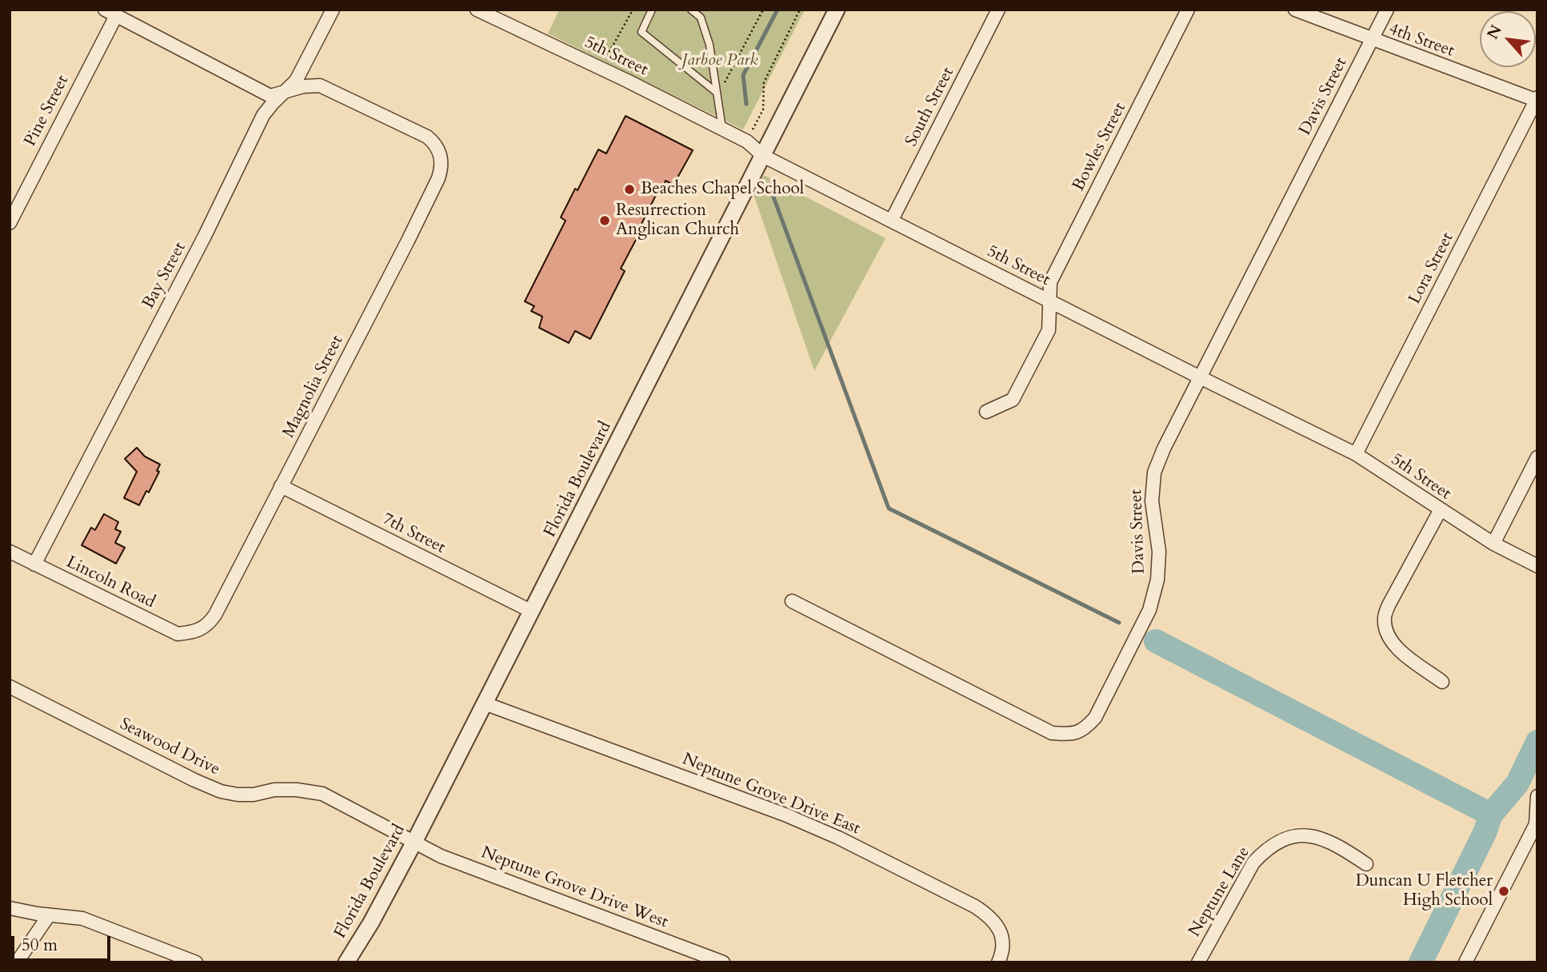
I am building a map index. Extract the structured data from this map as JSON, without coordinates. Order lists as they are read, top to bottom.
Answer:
{
  "streets": {
    "street": [
      "4th Street",
      "5th Street",
      "Davis Street",
      "South Street",
      "Pine Street",
      "Bowles Street",
      "Lora Street",
      "Bay Street",
      "Magnolia Street",
      "Florida Boulevard",
      "7th Street",
      "Lincoln Road",
      "Seawood Drive",
      "Neptune Grove Drive East",
      "Neptune Grove Drive West",
      "Neptune Lane"
    ]
  },
  "crossings": [
    ["4th Street", "Davis Street"],
    ["4th Street", "Lora Street"],
    ["5th Street", "Davis Street"],
    ["5th Street", "South Street"],
    ["5th Street", "Bowles Street"],
    ["5th Street", "Lora Street"],
    ["5th Street", "Florida Boulevard"],
    ["Bay Street", "Magnolia Street"],
    ["Bay Street", "Lincoln Road"],
    ["Magnolia Street", "7th Street"],
    ["Magnolia Street", "Lincoln Road"],
    ["Florida Boulevard", "7th Street"],
    ["Florida Boulevard", "Seawood Drive"],
    ["Florida Boulevard", "Neptune Grove Drive East"],
    ["Florida Boulevard", "Neptune Grove Drive West"],
    ["Seawood Drive", "Neptune Grove Drive West"]
  ],
  "parks": ["Jarboe Park"],
  "places": ["Beaches Chapel School", "Resurrection Anglican Church", "Duncan U Fletcher High School"],
  "scale_bar": "50 m",
  "north": "top left"
}
